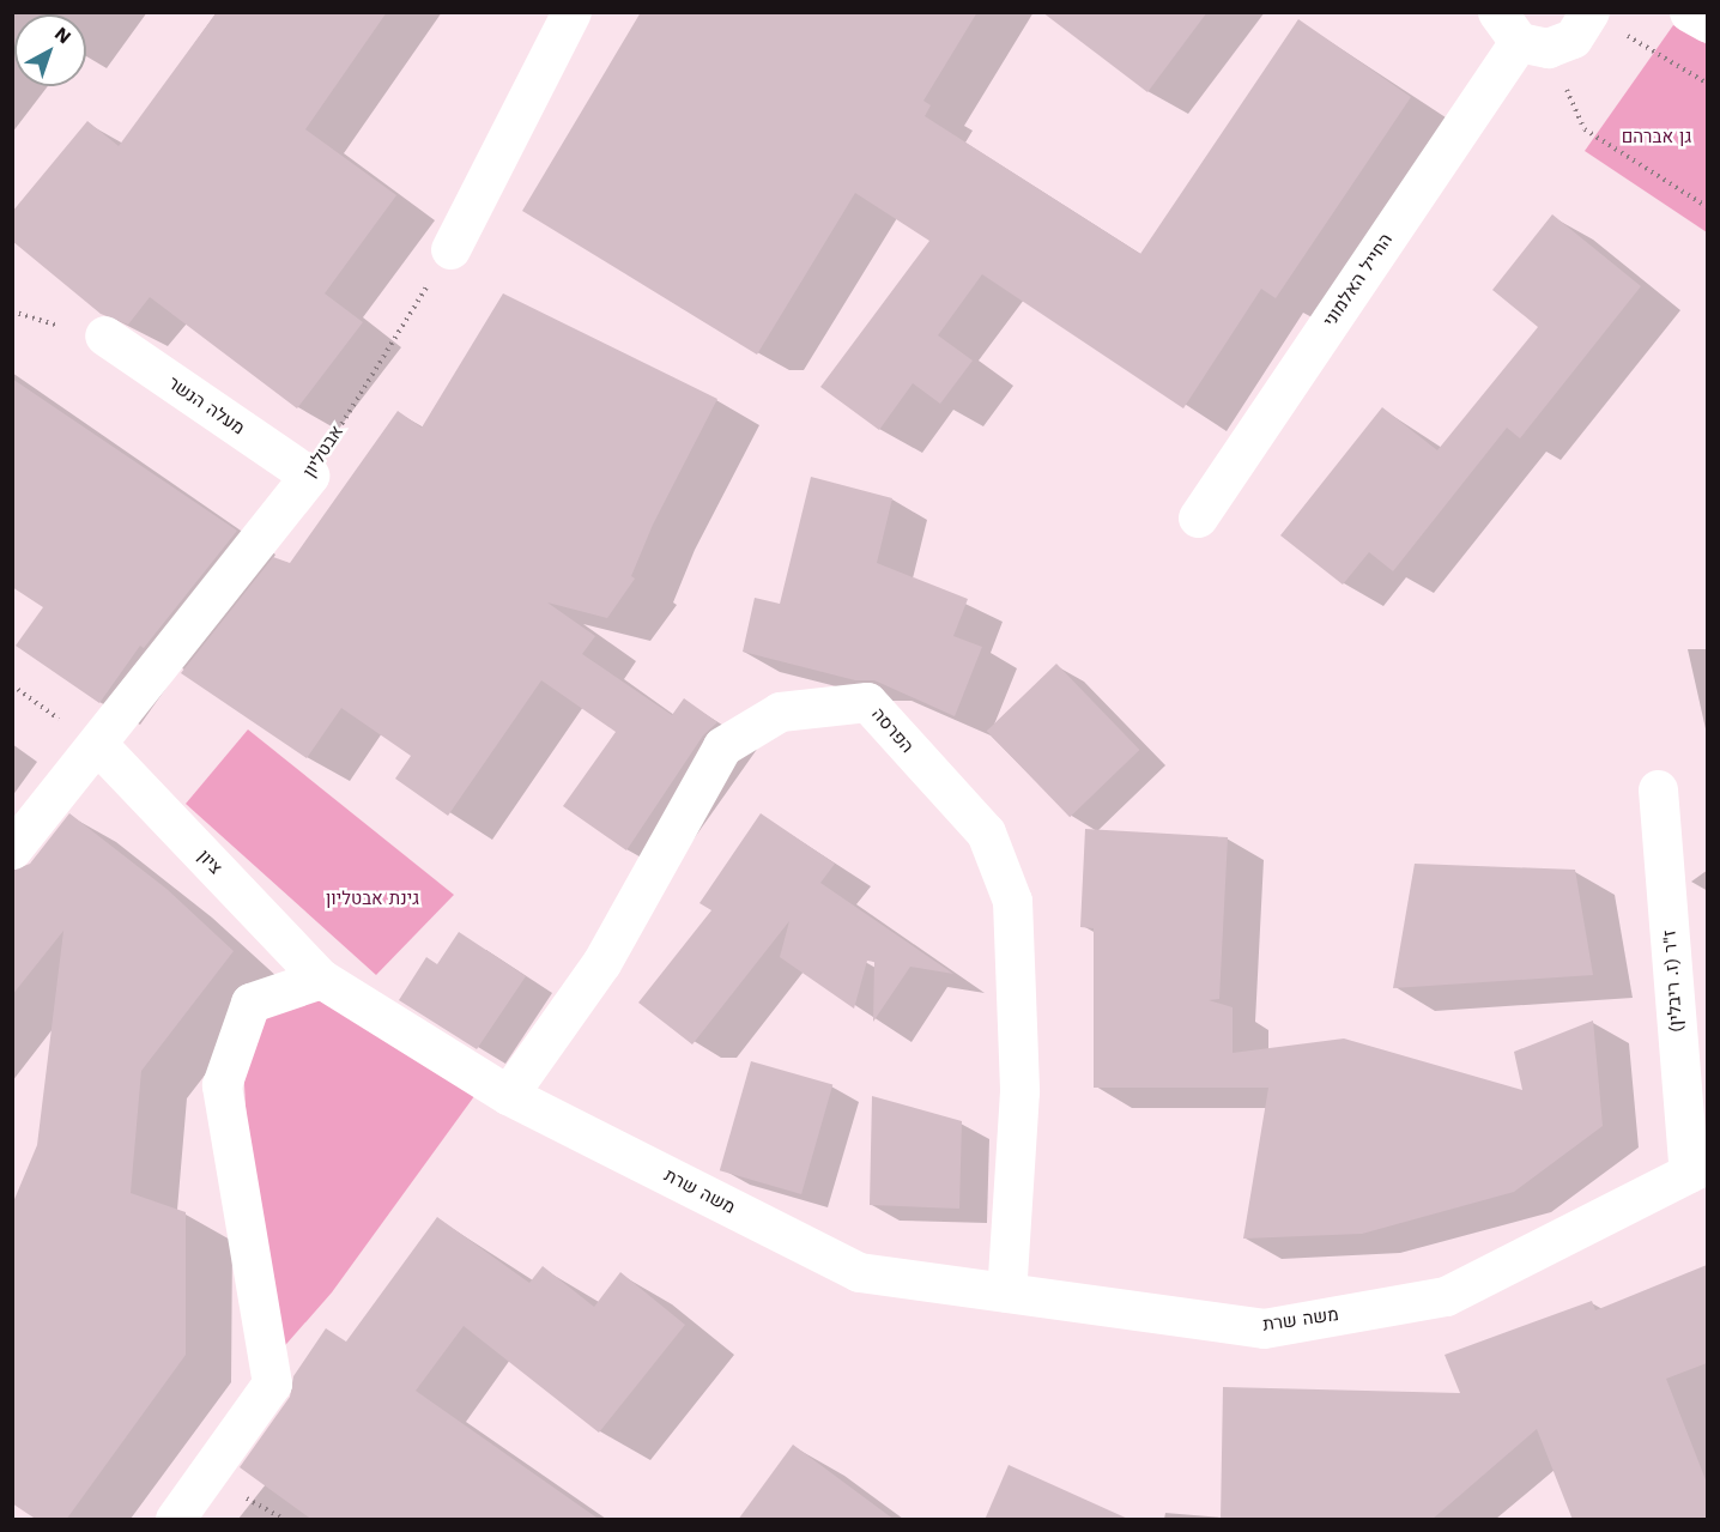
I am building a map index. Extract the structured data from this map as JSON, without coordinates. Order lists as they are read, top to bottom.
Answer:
{
  "streets": {
    "street": [
      "החייל האלמוני",
      "מעלה הנשר",
      "אבטליון",
      "הפרסה",
      "ציון",
      "ז\"ר (ז. ריבלין)",
      "משה שרת"
    ]
  },
  "crossings": [
    ["מעלה הנשר", "אבטליון"],
    ["אבטליון", "ציון"],
    ["הפרסה", "משה שרת"],
    ["ציון", "משה שרת"],
    ["ז\"ר (ז. ריבלין)", "משה שרת"]
  ],
  "parks": ["גן אברהם", "גינת אבטליון"],
  "north": "top right"
}
